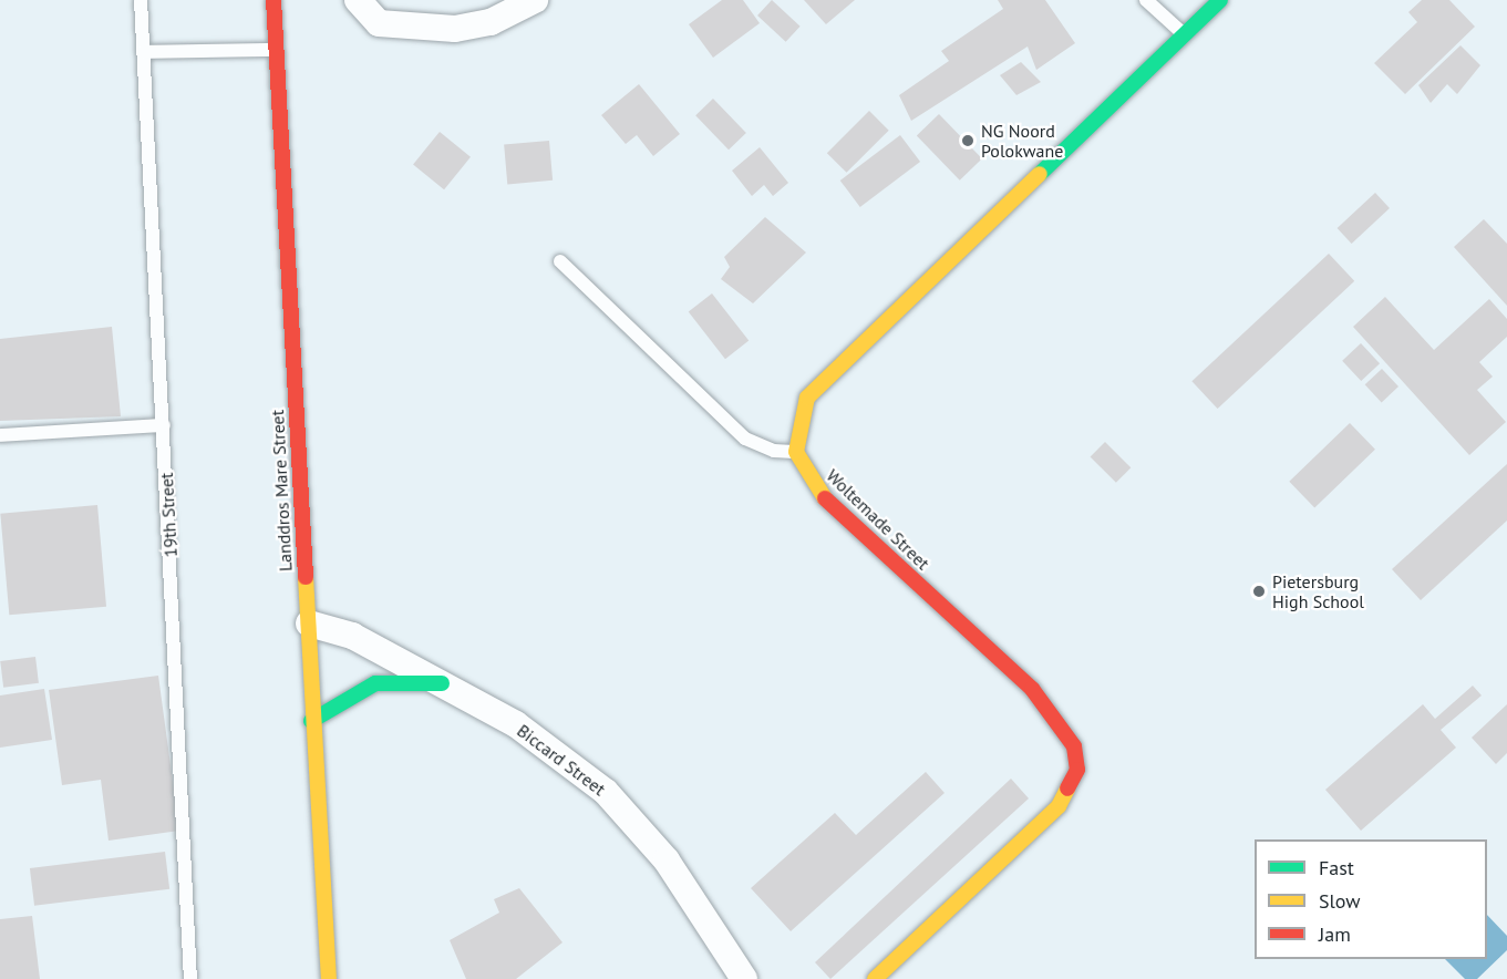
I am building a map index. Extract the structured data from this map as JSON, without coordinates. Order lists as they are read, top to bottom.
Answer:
{
  "streets": {
    "street": ["Landdros Mare Street", "Woltemade Street", "Biccard Street"],
    "lane": ["19th Street"]
  },
  "crossings": [
    ["Landdros Mare Street", "Biccard Street"]
  ],
  "places": ["NG Noord Polokwane", "Pietersburg High School"],
  "legend": ["Fast", "Slow", "Jam"]
}
